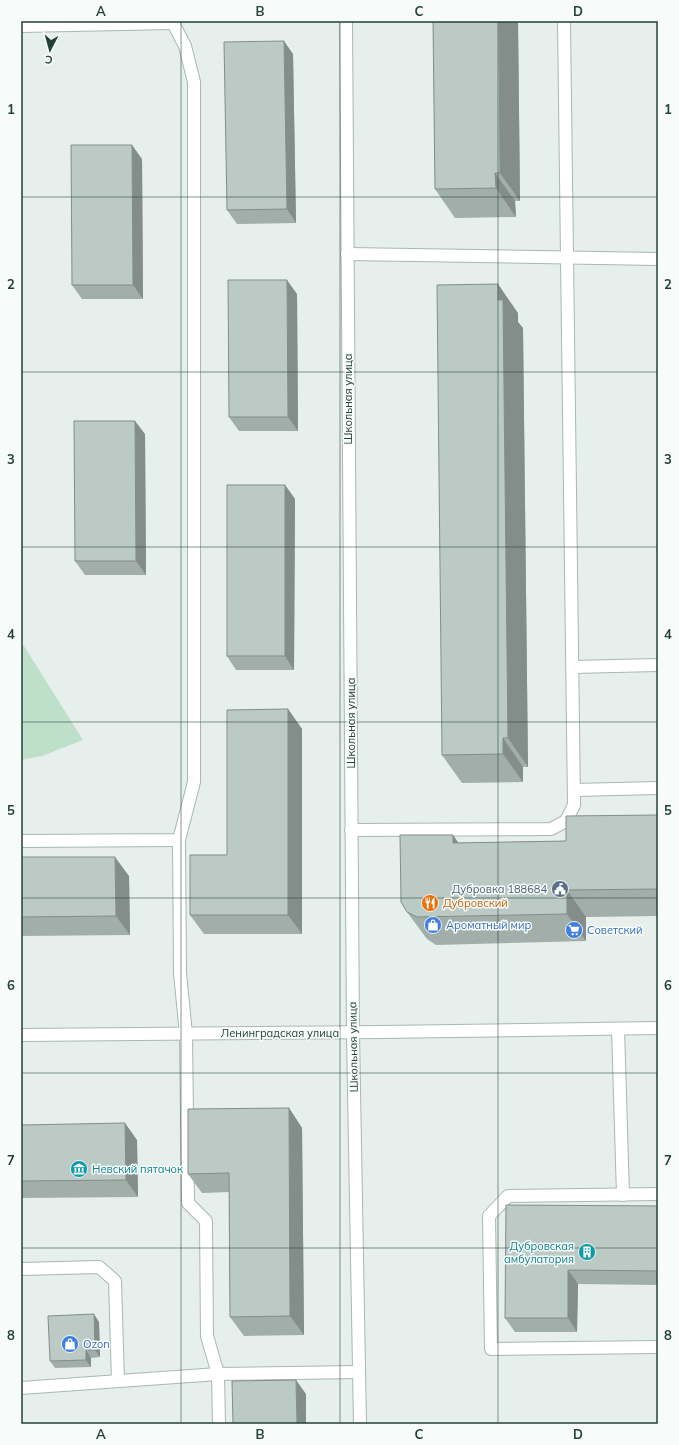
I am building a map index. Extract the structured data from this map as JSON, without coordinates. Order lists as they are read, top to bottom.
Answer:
{
  "streets": {
    "street": ["Школьная улица", "Ленинградская улица"]
  },
  "crossings": [
    ["Школьная улица", "Ленинградская улица"]
  ],
  "places": {
    "public building": ["Дубровка 188684"],
    "restaurant": ["Дубровский"],
    "shop": ["Ароматный мир", "Ozon"],
    "supermarket": ["Советский"],
    "museum": ["Невский пятачок"],
    "building": ["Дубровская амбулатория"]
  },
  "north": "bottom",
  "grid": {
    "columns": [
      "A",
      "B",
      "C",
      "D"
    ],
    "rows": [
      "1",
      "2",
      "3",
      "4",
      "5",
      "6",
      "7",
      "8"
    ]
  }
}
